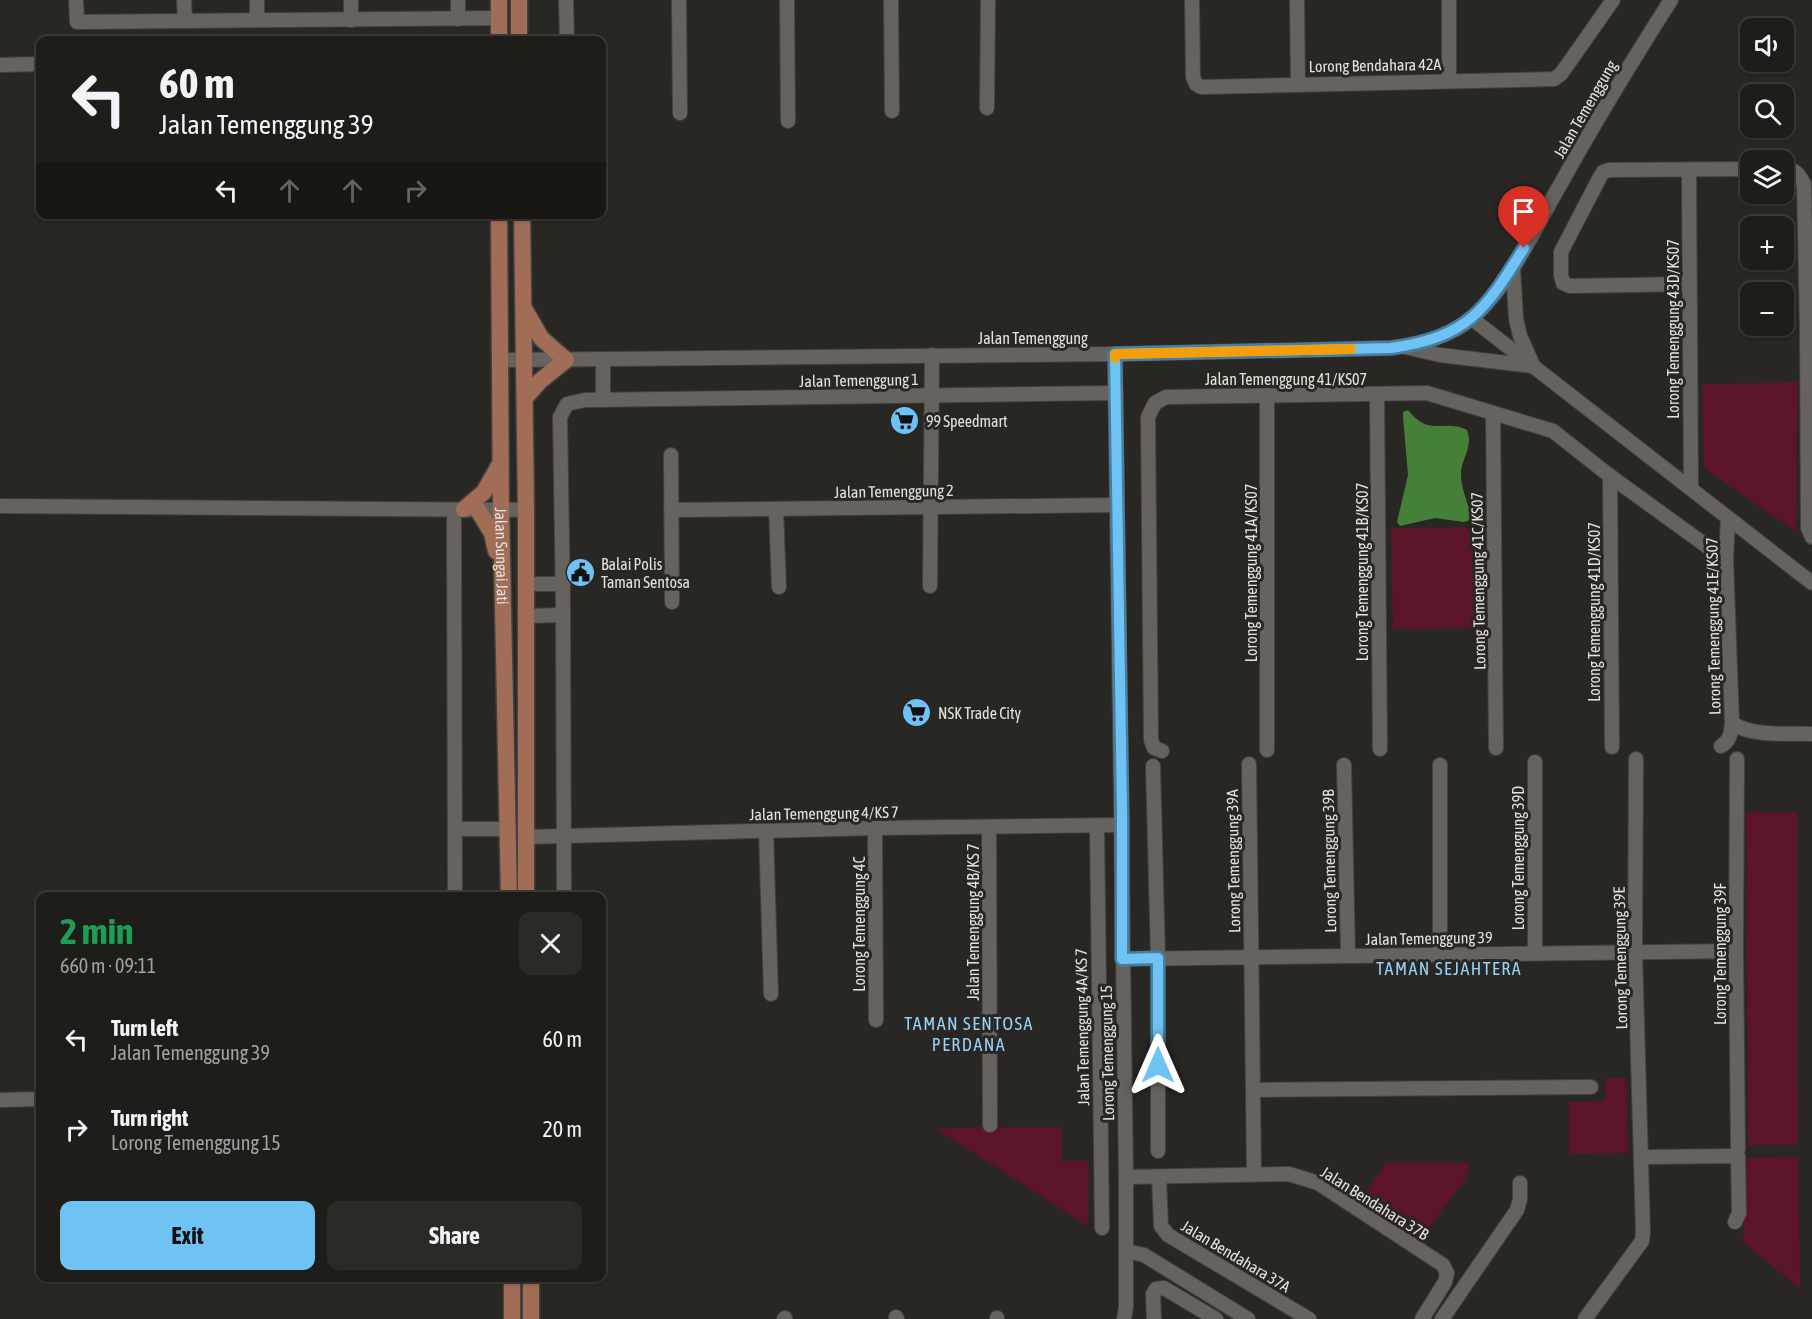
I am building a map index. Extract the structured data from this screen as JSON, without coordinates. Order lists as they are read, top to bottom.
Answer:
{
  "streets": {
    "main road": ["Jalan Sungai Jati"],
    "street": [
      "Lorong Bendahara 42A",
      "Jalan Temenggung",
      "Lorong Temenggung 43D/KS07",
      "Jalan Temenggung 41/KS07",
      "Jalan Temenggung 1",
      "Jalan Temenggung 2",
      "Lorong Temenggung 41B/KS07",
      "Lorong Temenggung 41A/KS07",
      "Lorong Temenggung 41C/KS07",
      "Lorong Temenggung 41D/KS07",
      "Lorong Temenggung 41E/KS07",
      "Jalan Temenggung 4/KS 7",
      "Lorong Temenggung 39D",
      "Lorong Temenggung 39A",
      "Lorong Temenggung 39B",
      "Jalan Temenggung 4B/KS 7",
      "Lorong Temenggung 4C",
      "Jalan Temenggung 39",
      "Lorong Temenggung 39F",
      "Lorong Temenggung 39E",
      "Jalan Temenggung 4A/KS 7",
      "Lorong Temenggung 15",
      "Jalan Bendahara 37B",
      "Jalan Bendahara 37A"
    ]
  },
  "crossings": [
    ["Jalan Temenggung", "Jalan Sungai Jati"],
    ["Jalan Temenggung", "Lorong Temenggung 15"],
    ["Jalan Temenggung 41/KS07", "Lorong Temenggung 41B/KS07"],
    ["Jalan Temenggung 41/KS07", "Lorong Temenggung 41A/KS07"],
    ["Jalan Temenggung 41/KS07", "Lorong Temenggung 41C/KS07"],
    ["Jalan Temenggung 41/KS07", "Lorong Temenggung 41D/KS07"],
    ["Jalan Temenggung 41/KS07", "Lorong Temenggung 41E/KS07"],
    ["Jalan Temenggung 1", "Jalan Temenggung 4/KS 7"],
    ["Jalan Temenggung 1", "Lorong Temenggung 15"],
    ["Jalan Temenggung 2", "Lorong Temenggung 15"],
    ["Jalan Sungai Jati", "Jalan Temenggung 4/KS 7"],
    ["Jalan Temenggung 4/KS 7", "Jalan Temenggung 4B/KS 7"],
    ["Jalan Temenggung 4/KS 7", "Lorong Temenggung 4C"],
    ["Jalan Temenggung 4/KS 7", "Jalan Temenggung 4A/KS 7"],
    ["Jalan Temenggung 4/KS 7", "Lorong Temenggung 15"],
    ["Lorong Temenggung 39D", "Jalan Temenggung 39"],
    ["Lorong Temenggung 39A", "Jalan Temenggung 39"],
    ["Lorong Temenggung 39A", "Jalan Bendahara 37B"],
    ["Lorong Temenggung 39B", "Jalan Temenggung 39"],
    ["Jalan Temenggung 39", "Lorong Temenggung 39F"],
    ["Jalan Temenggung 39", "Lorong Temenggung 39E"],
    ["Jalan Temenggung 39", "Lorong Temenggung 15"],
    ["Lorong Temenggung 15", "Jalan Bendahara 37B"],
    ["Jalan Bendahara 37B", "Jalan Bendahara 37A"]
  ],
  "districts": ["TAMAN SEJAHTERA", "TAMAN SENTOSA PERDANA"],
  "places": {
    "supermarket": ["99 Speedmart", "NSK Trade City"],
    "public building": ["Balai Polis Taman Sentosa"]
  },
  "page": {
    "map_buttons": ["+", "−"],
    "turn": ["60 m", "Jalan Temenggung 39"],
    "heading": ["2 min", "660 m · 09:11"],
    "list": [
      {
        "name": "Turn left",
        "note": "Jalan Temenggung 39",
        "value": "60 m"
      },
      {
        "name": "Turn right",
        "note": "Lorong Temenggung 15",
        "value": "20 m"
      }
    ],
    "buttons": ["Exit", "Share"]
  }
}
